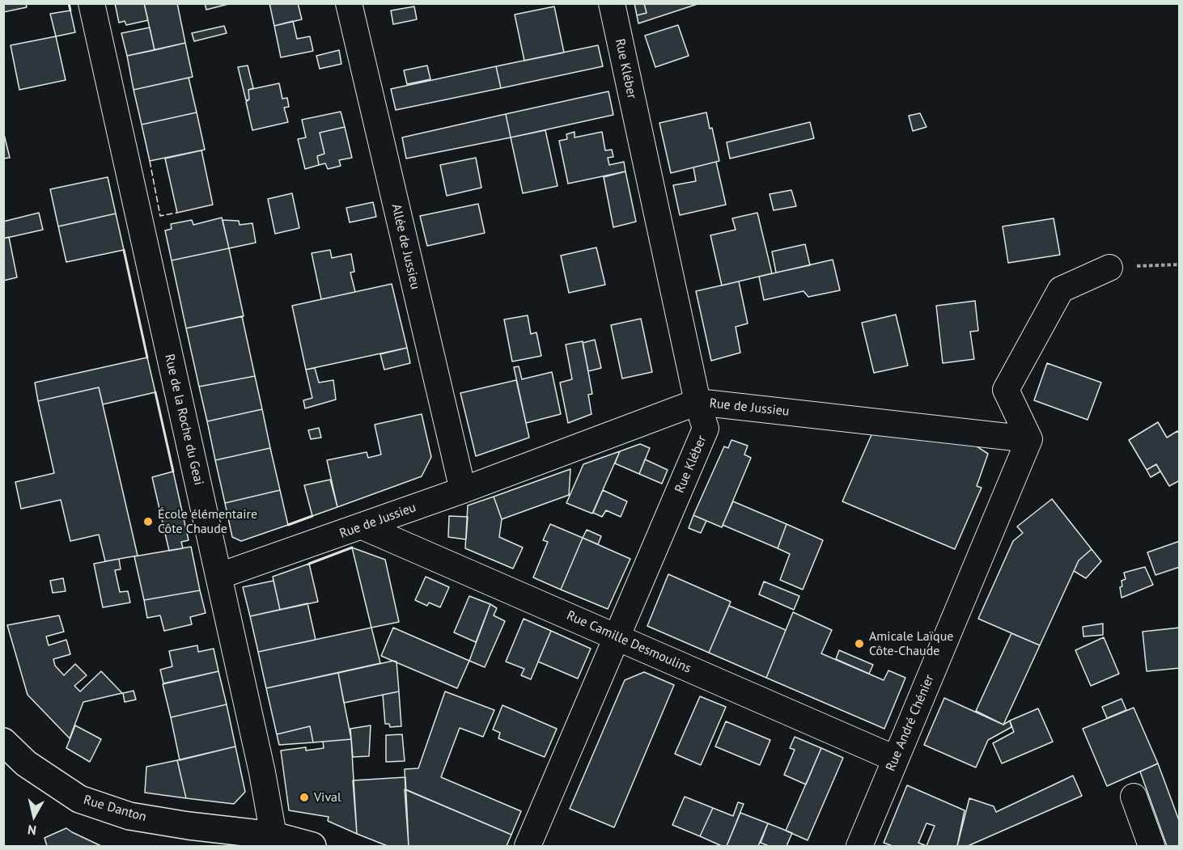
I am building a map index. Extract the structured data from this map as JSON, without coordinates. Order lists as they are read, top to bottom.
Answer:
{
  "streets": {
    "street": [
      "Rue Kléber",
      "Allée de Jussieu",
      "Rue de Jussieu",
      "Rue de la Roche du Geai",
      "Rue Camille Desmoulins",
      "Rue André Chénier",
      "Rue Danton"
    ]
  },
  "crossings": [
    ["Rue Kléber", "Rue de Jussieu"],
    ["Rue Kléber", "Rue Camille Desmoulins"],
    ["Allée de Jussieu", "Rue de Jussieu"],
    ["Rue de Jussieu", "Rue de la Roche du Geai"],
    ["Rue de Jussieu", "Rue Camille Desmoulins"],
    ["Rue de Jussieu", "Rue André Chénier"],
    ["Rue de la Roche du Geai", "Rue Danton"],
    ["Rue Camille Desmoulins", "Rue André Chénier"]
  ],
  "places": ["École élémentaire Côte Chaude", "Amicale Laïque Côte-Chaude", "Vival"],
  "north": "bottom"
}
